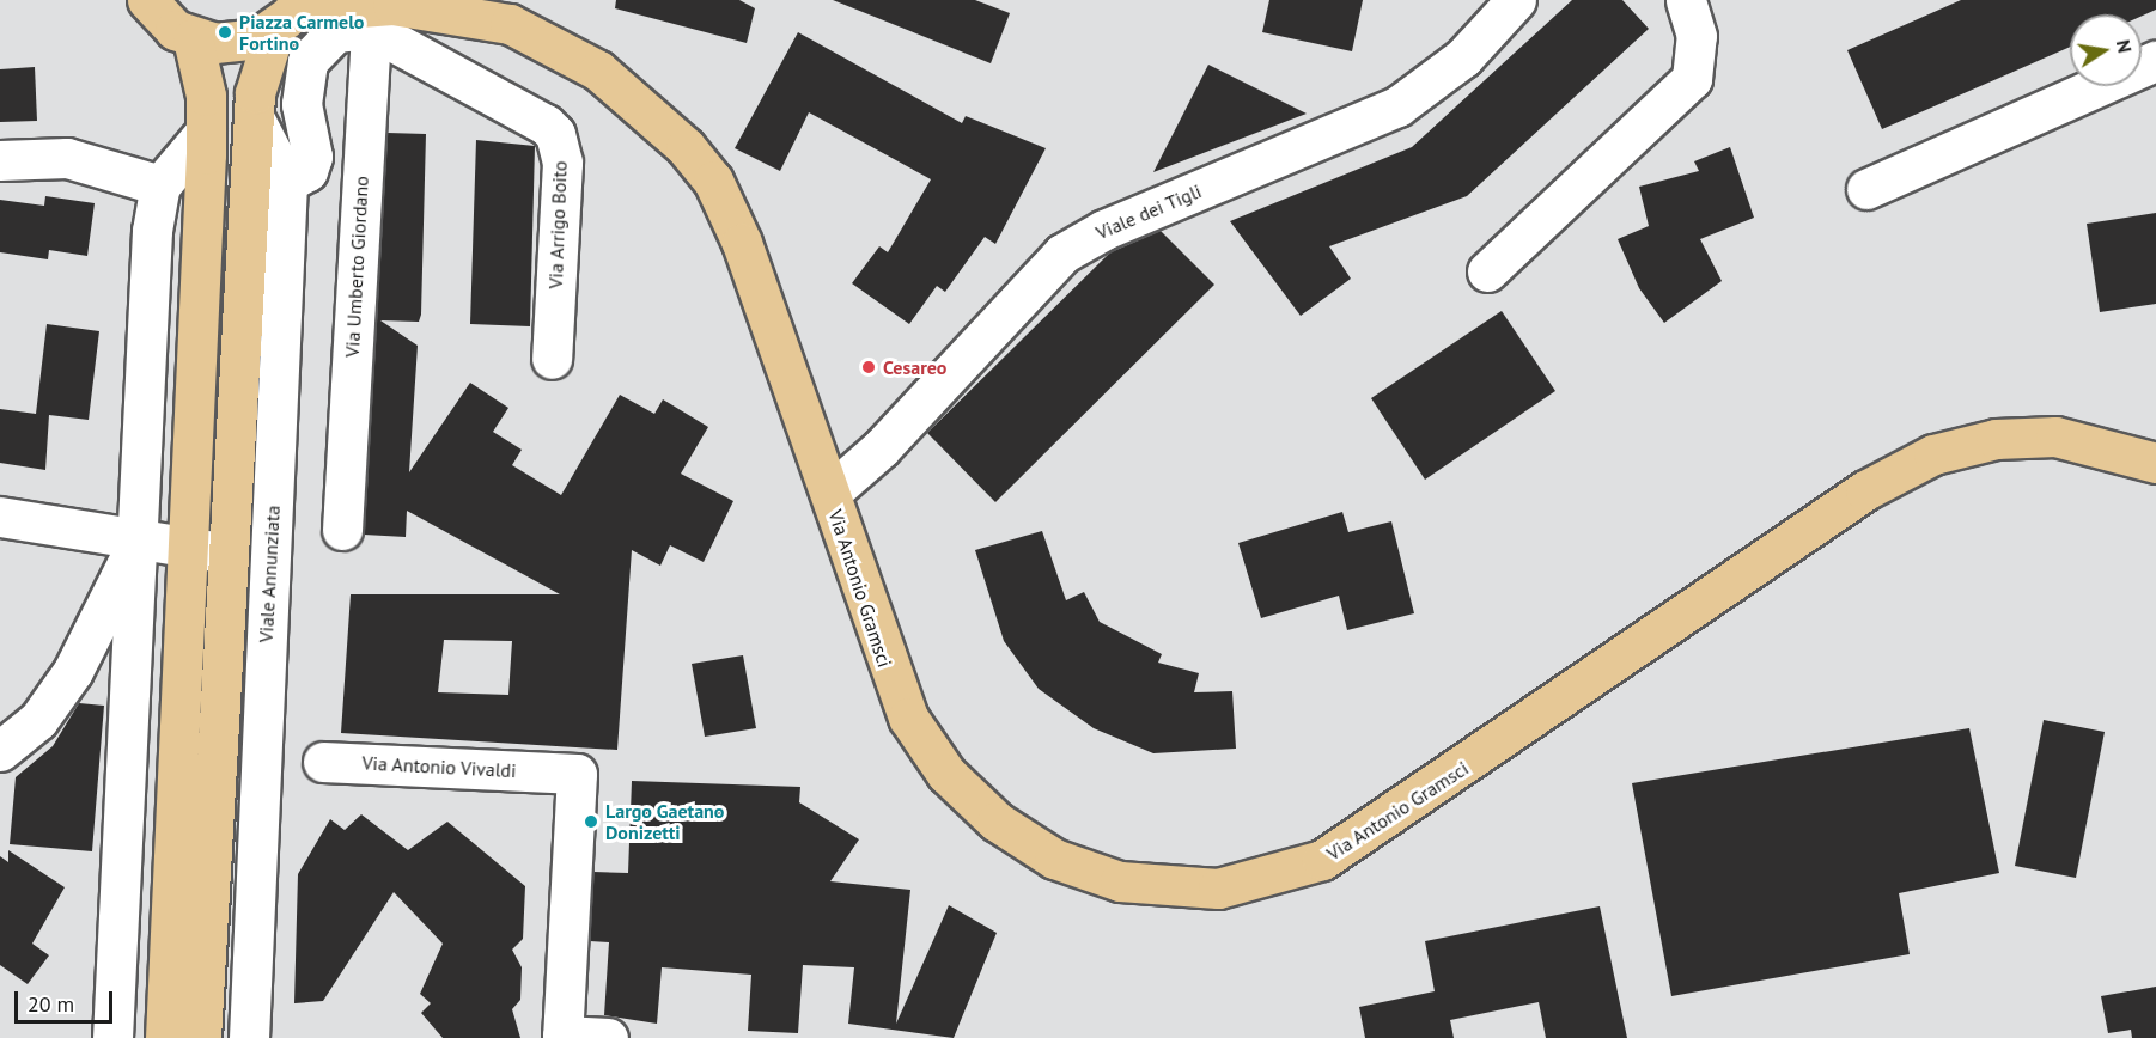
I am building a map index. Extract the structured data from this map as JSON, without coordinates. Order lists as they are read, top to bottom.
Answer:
{
  "streets": {
    "main road": ["Via Antonio Gramsci"],
    "street": [
      "Viale dei Tigli",
      "Via Arrigo Boito",
      "Via Umberto Giordano",
      "Viale Annunziata",
      "Via Antonio Vivaldi"
    ]
  },
  "crossings": [
    ["Viale dei Tigli", "Via Antonio Gramsci"],
    ["Via Arrigo Boito", "Via Umberto Giordano"],
    ["Via Arrigo Boito", "Via Antonio Gramsci"],
    ["Via Umberto Giordano", "Via Antonio Gramsci"]
  ],
  "places": ["Piazza Carmelo Fortino", "Cesareo", "Largo Gaetano Donizetti"],
  "scale_bar": "20 m",
  "north": "right"
}
